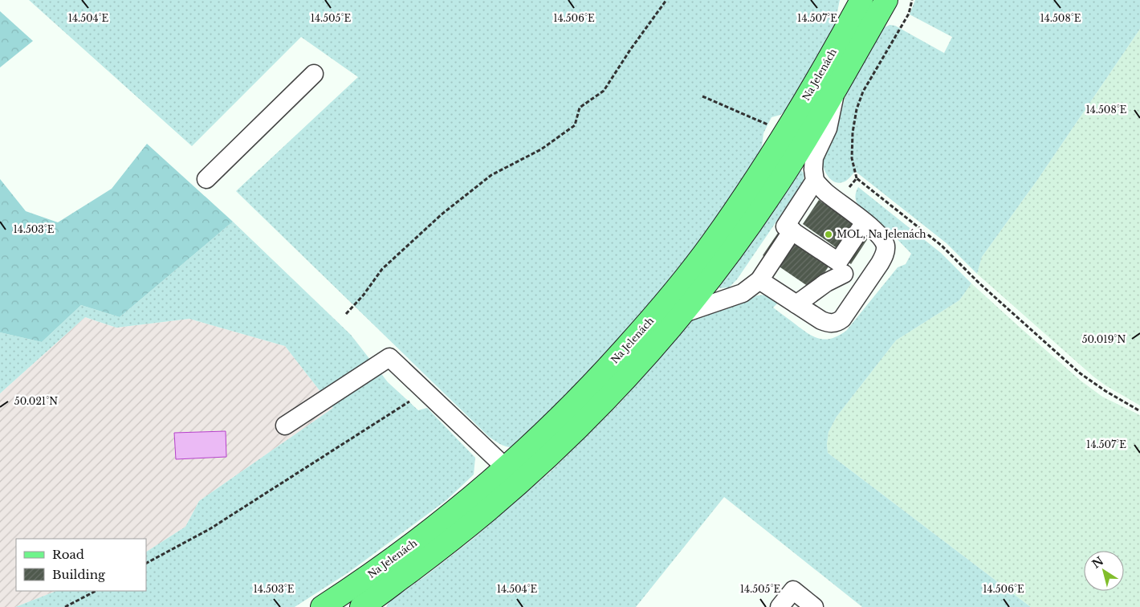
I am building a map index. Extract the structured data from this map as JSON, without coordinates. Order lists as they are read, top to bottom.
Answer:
{
  "streets": {
    "main road": ["Na Jelenách"]
  },
  "places": ["MOL, Na Jelenách"],
  "legend": ["Road", "Building"],
  "north": "top left",
  "coordinates": [
    "14.504°E",
    "14.505°E",
    "14.506°E",
    "14.507°E",
    "14.508°E",
    "14.503°E",
    "50.019°N",
    "50.021°N"
  ]
}
